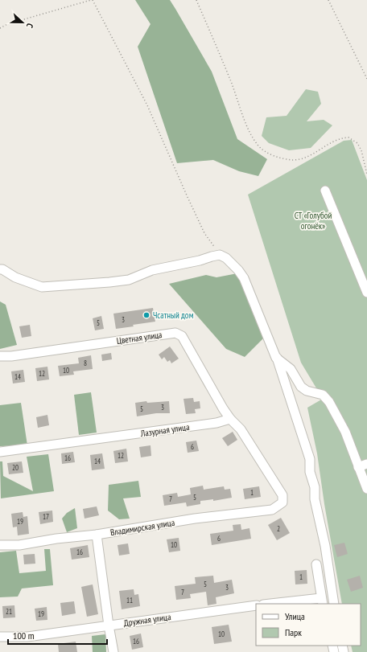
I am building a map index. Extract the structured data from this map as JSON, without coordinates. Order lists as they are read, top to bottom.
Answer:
{
  "streets": {
    "street": [
      "Цветная улица",
      "Лазурная улица",
      "Владимирская улица",
      "Дружная улица"
    ]
  },
  "crossings": [
    ["Цветная улица", "Лазурная улица"],
    ["Цветная улица", "Владимирская улица"],
    ["Лазурная улица", "Владимирская улица"]
  ],
  "parks": ["СТ «Голубой огонёк»"],
  "places": ["Чсатный дом"],
  "house_numbers": [
    "3",
    "5",
    "8",
    "10",
    "12",
    "14",
    "3",
    "5",
    "6",
    "12",
    "16",
    "14",
    "20",
    "1",
    "5",
    "7",
    "17",
    "19",
    "2",
    "6",
    "10",
    "16",
    "1",
    "5",
    "3",
    "7",
    "11",
    "21",
    "19",
    "10",
    "16"
  ],
  "legend": ["Улица", "Парк"],
  "scale_bar": "100 m",
  "north": "right"
}
